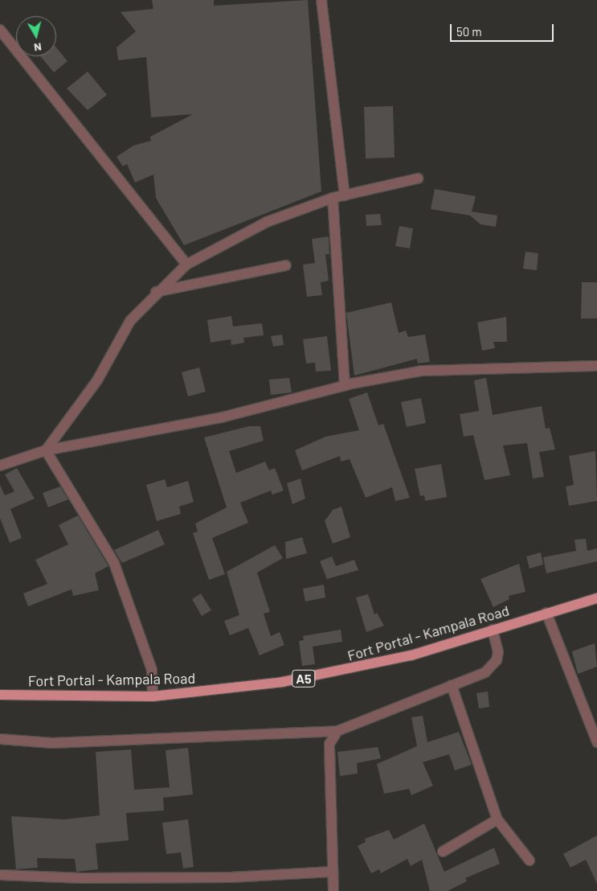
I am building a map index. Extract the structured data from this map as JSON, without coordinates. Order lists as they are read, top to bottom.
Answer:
{
  "streets": {
    "main road": ["Fort Portal - Kampala Road", "A5"]
  },
  "scale_bar": "50 m",
  "north": "bottom"
}
